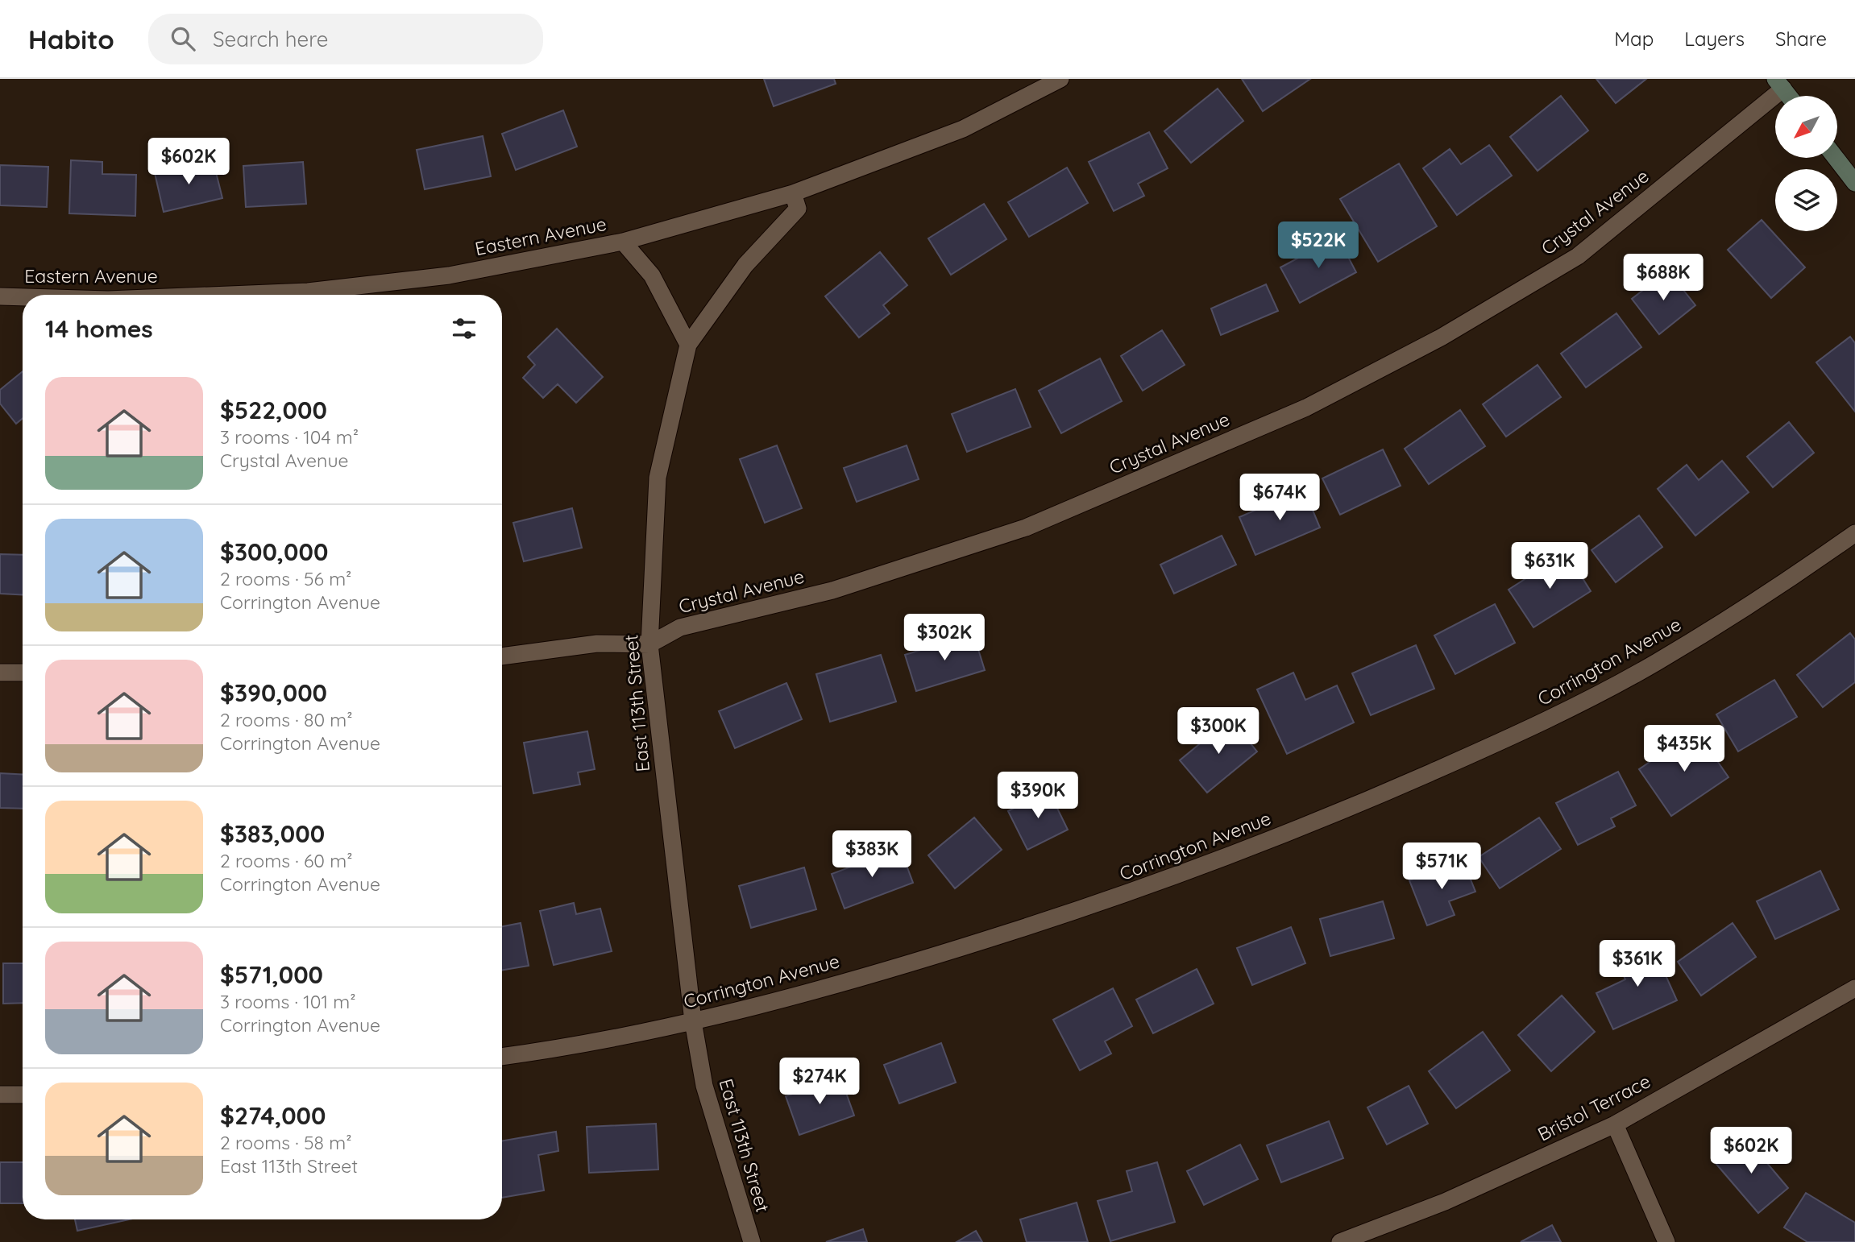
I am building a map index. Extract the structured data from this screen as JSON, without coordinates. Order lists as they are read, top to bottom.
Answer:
{
  "streets": {
    "street": [
      "Crystal Avenue",
      "Eastern Avenue",
      "Corrington Avenue",
      "East 113th Street",
      "Bristol Terrace"
    ]
  },
  "crossings": [
    ["Crystal Avenue", "East 113th Street"],
    ["Eastern Avenue", "East 113th Street"],
    ["Corrington Avenue", "East 113th Street"]
  ],
  "north": "bottom left",
  "page": {
    "header": "Habito",
    "search": "Search here",
    "nav": ["Map", "Layers", "Share"],
    "price": [
      "$602K",
      "$522K",
      "$688K",
      "$674K",
      "$631K",
      "$302K",
      "$300K",
      "$435K",
      "$390K",
      "$383K",
      "$571K",
      "$361K",
      "$274K",
      "$602K"
    ],
    "heading": "14 homes",
    "list": [
      {
        "name": "$522,000",
        "note": "3 rooms · 104 m² · Crystal Avenue"
      },
      {
        "name": "$300,000",
        "note": "2 rooms · 56 m² · Corrington Avenue"
      },
      {
        "name": "$390,000",
        "note": "2 rooms · 80 m² · Corrington Avenue"
      },
      {
        "name": "$383,000",
        "note": "2 rooms · 60 m² · Corrington Avenue"
      },
      {
        "name": "$571,000",
        "note": "3 rooms · 101 m² · Corrington Avenue"
      },
      {
        "name": "$274,000",
        "note": "2 rooms · 58 m² · East 113th Street"
      }
    ]
  }
}
